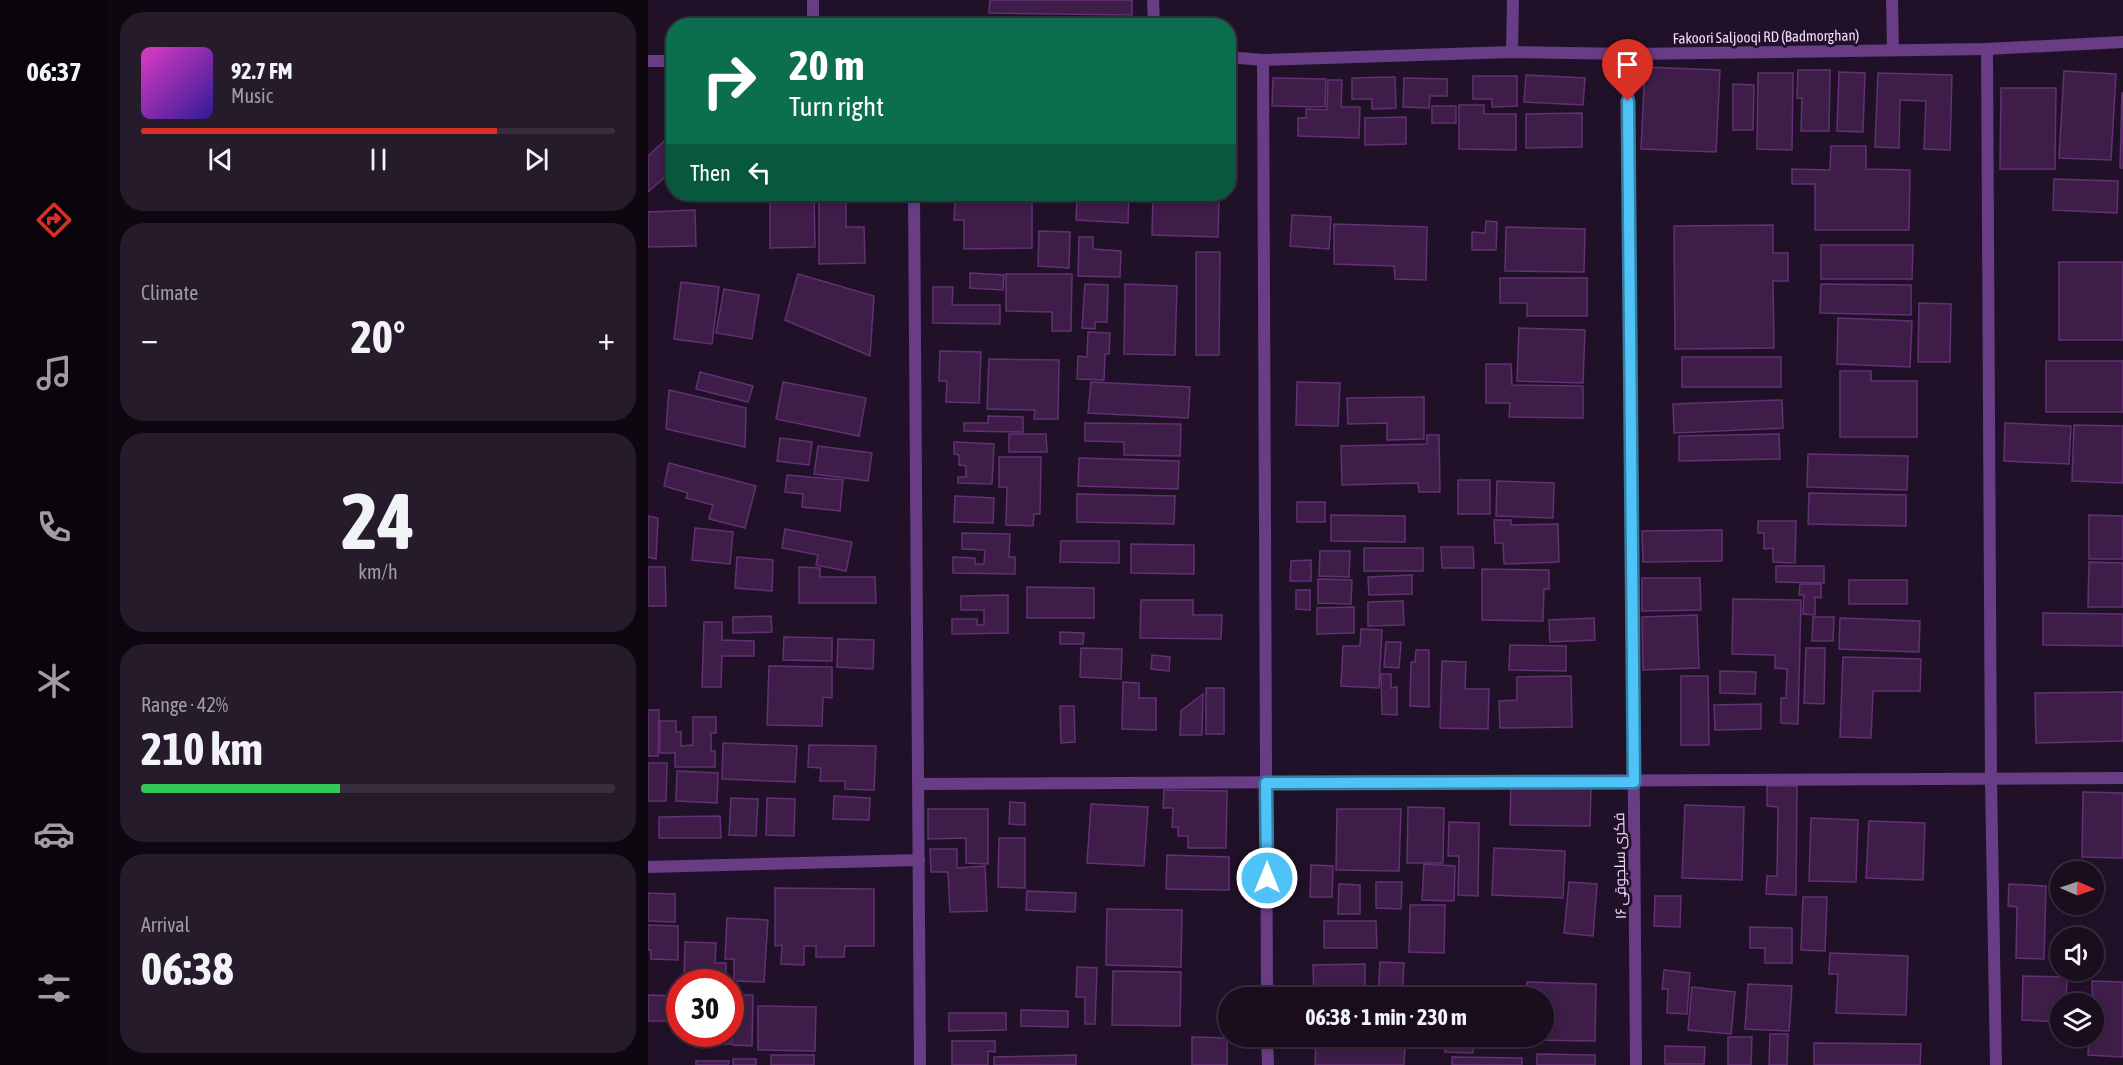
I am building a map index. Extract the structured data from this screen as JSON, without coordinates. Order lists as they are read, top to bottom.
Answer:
{
  "streets": {
    "street": ["Fakoori Saljooqi RD (Badmorghan)", "فکری سلجوقی ۱۶"]
  },
  "crossings": [
    ["Fakoori Saljooqi RD (Badmorghan)", "فکری سلجوقی ۱۶"]
  ],
  "north": "right",
  "page": {
    "tabs": "06:37",
    "turn": ["20 m", "Turn right"],
    "song": ["92.7 FM", "Music"],
    "then": "Then",
    "tile": [
      "Climate",
      ["24", "km/h"],
      ["Range · 42%", "210 km"],
      ["Arrival", "06:38"]
    ],
    "heat": ["−", "20°", "+"],
    "limit": "30",
    "trip": "06:38 · 1 min · 230 m"
  }
}
